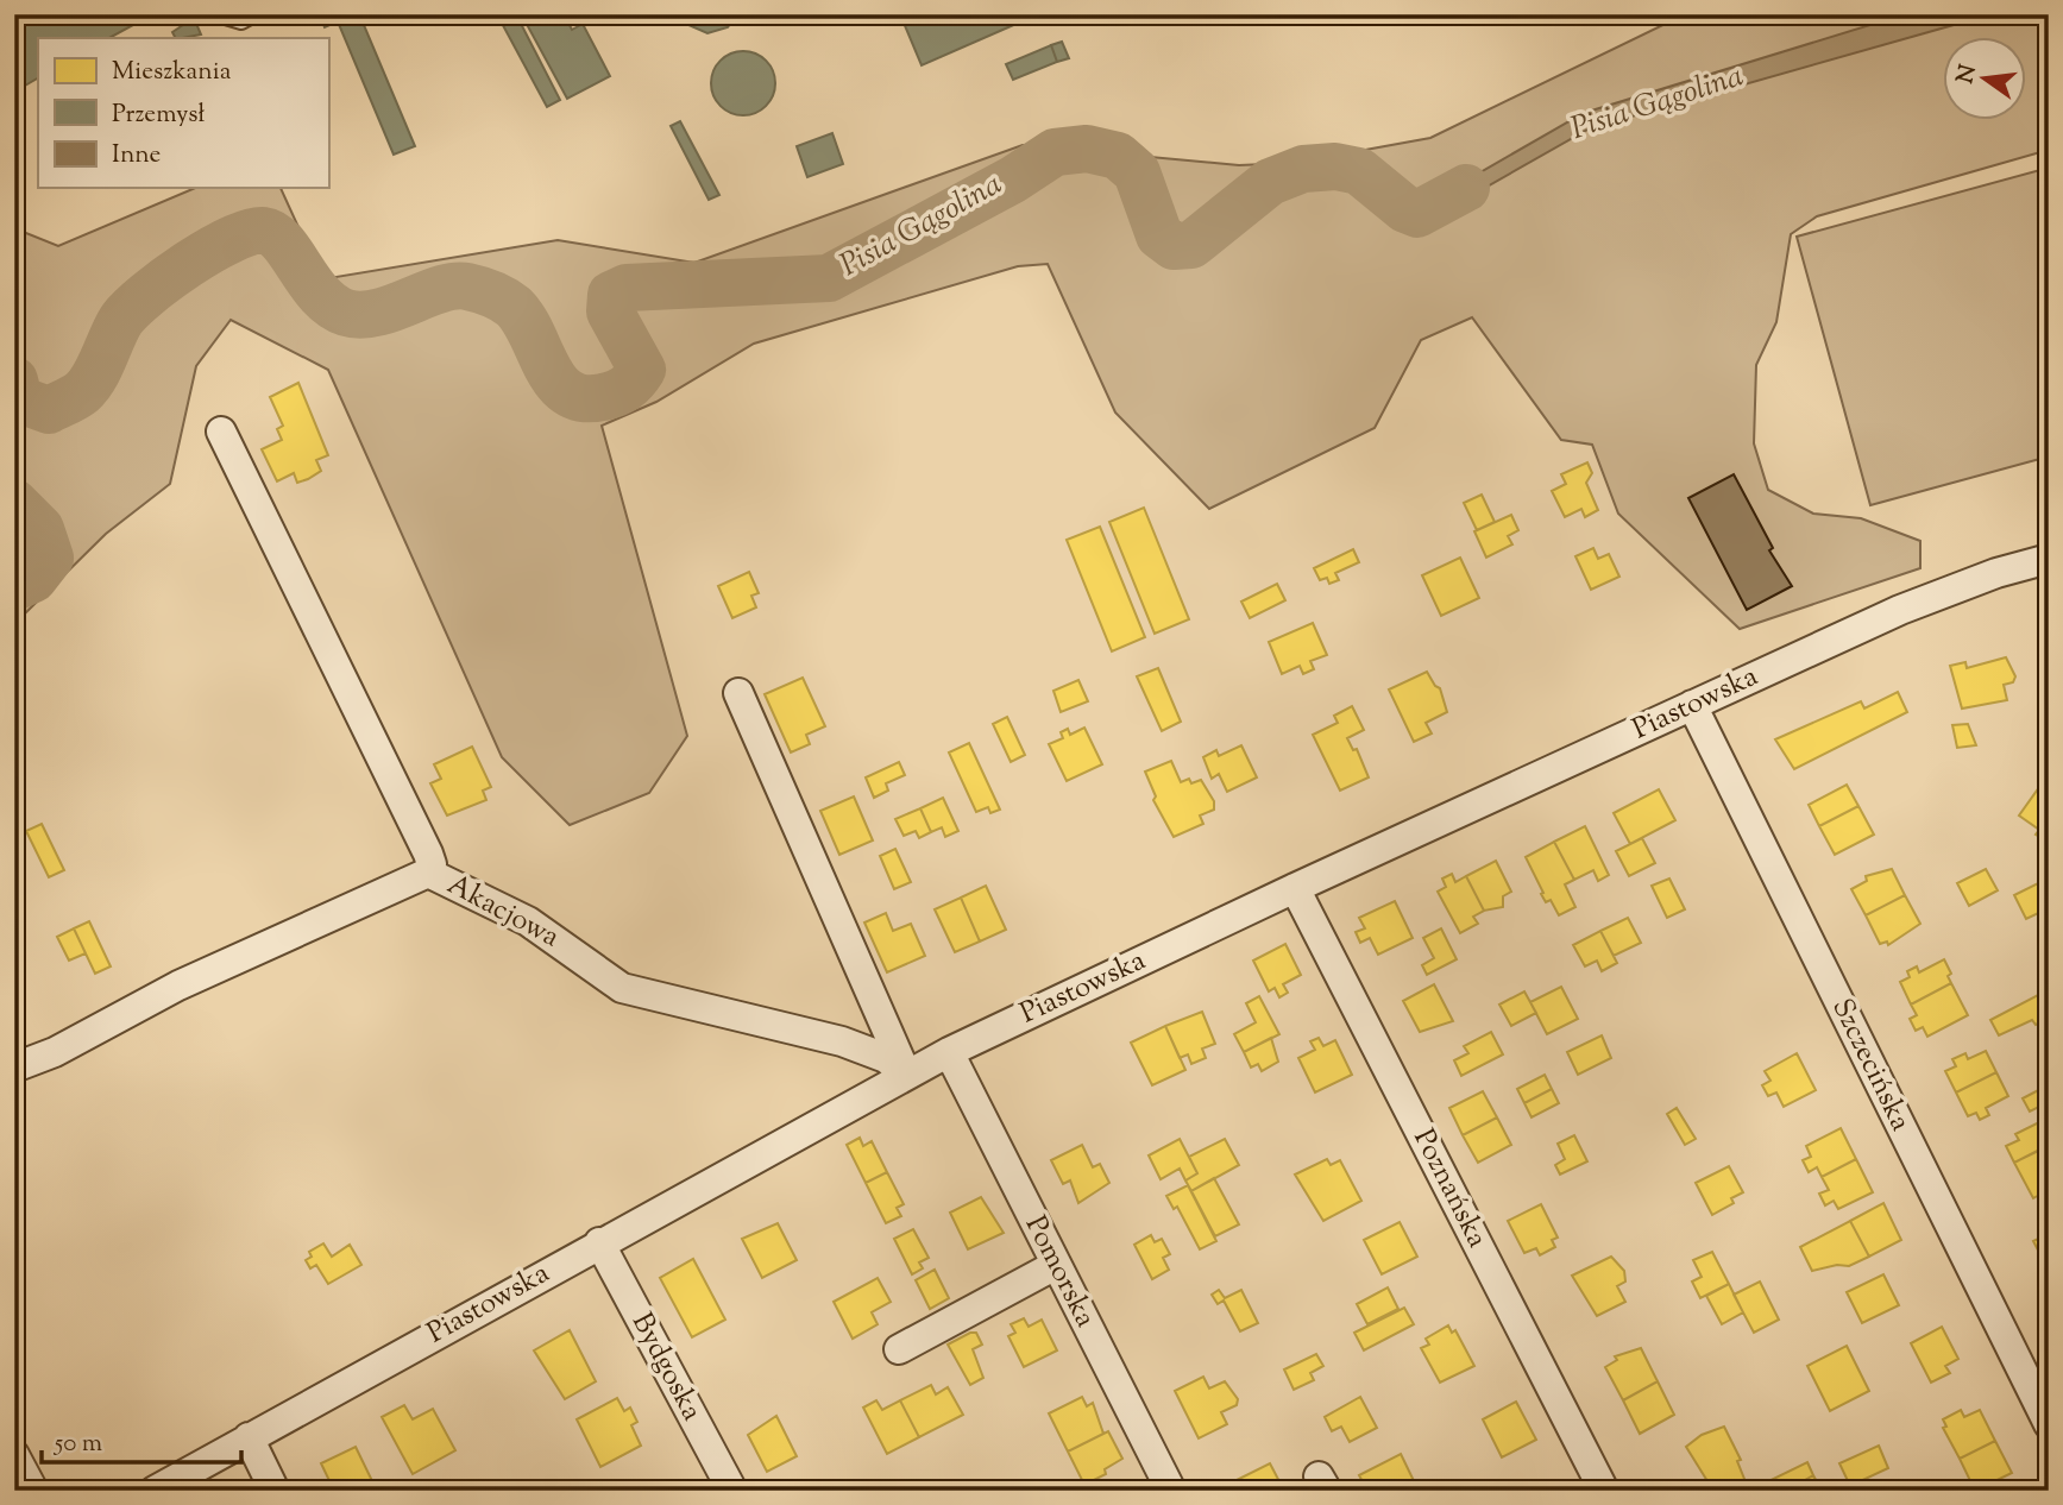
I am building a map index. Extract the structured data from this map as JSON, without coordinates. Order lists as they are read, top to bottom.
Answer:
{
  "streets": {
    "street": [
      "Piastowska",
      "Akacjowa",
      "Szczecińska",
      "Poznańska",
      "Pomorska",
      "Bydgoska"
    ]
  },
  "crossings": [
    ["Piastowska", "Akacjowa"],
    ["Piastowska", "Szczecińska"],
    ["Piastowska", "Poznańska"],
    ["Piastowska", "Pomorska"],
    ["Piastowska", "Bydgoska"]
  ],
  "water": ["Pisia Gągolina"],
  "legend": ["Mieszkania", "Przemysł", "Inne"],
  "scale_bar": "50 m",
  "north": "left"
}
